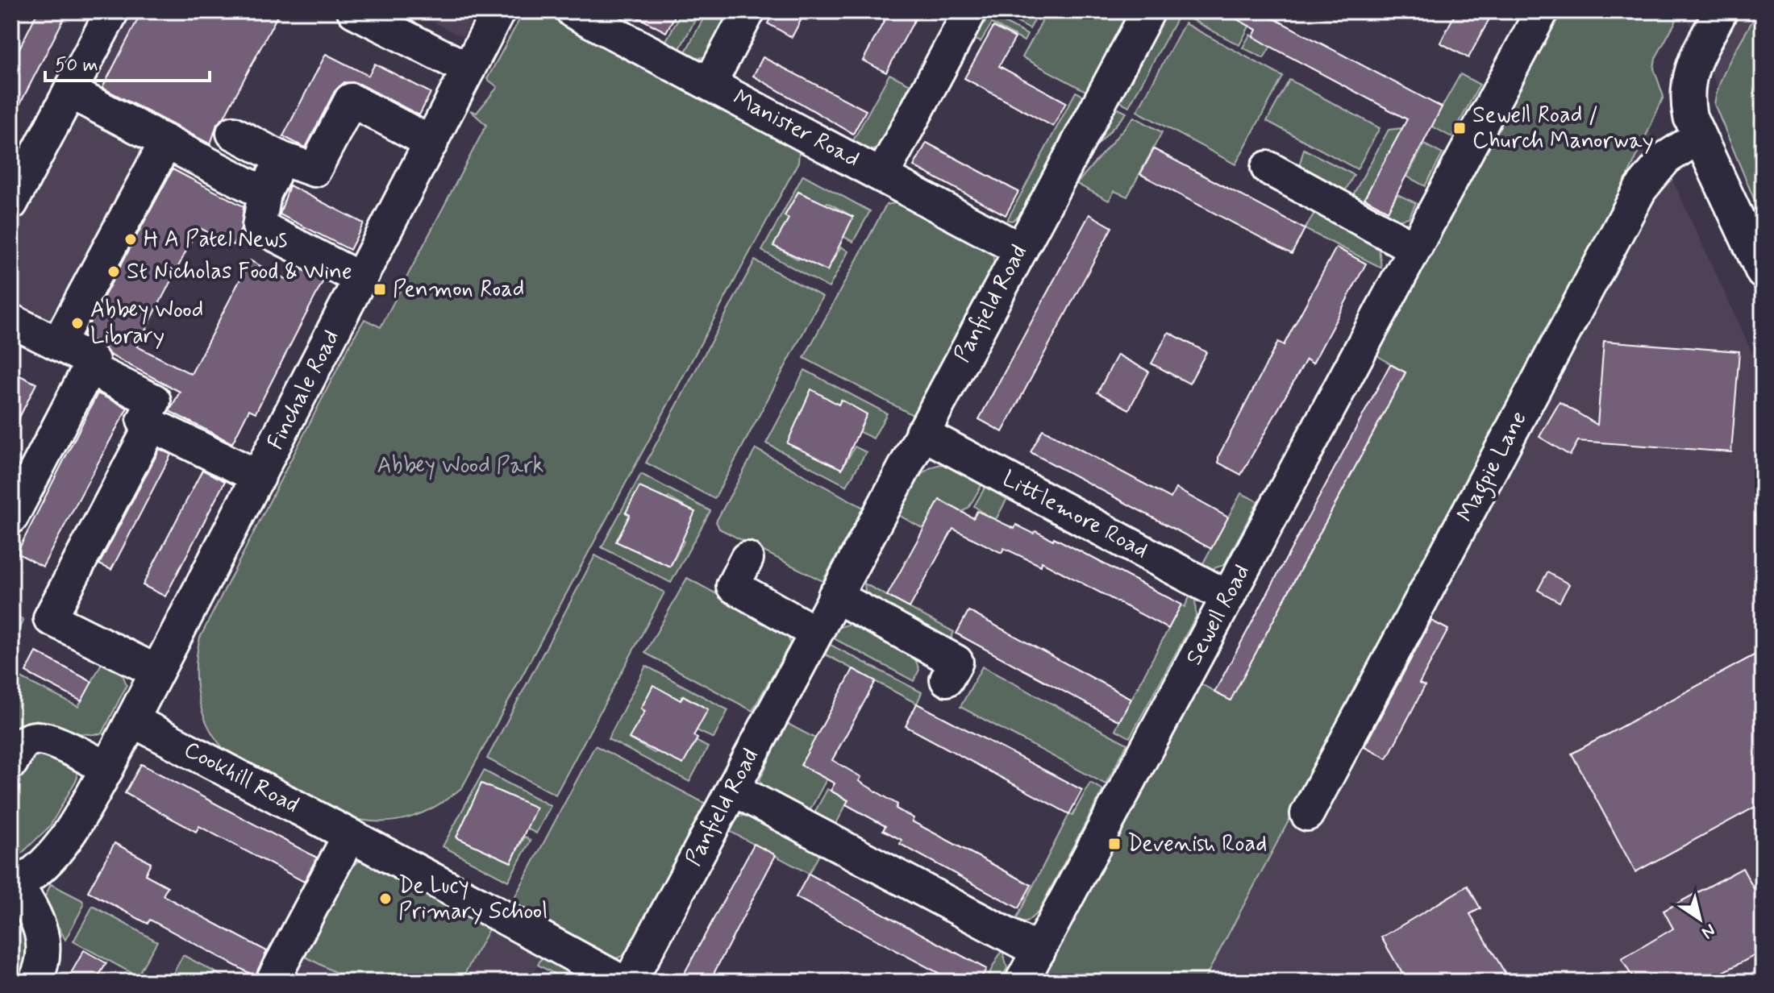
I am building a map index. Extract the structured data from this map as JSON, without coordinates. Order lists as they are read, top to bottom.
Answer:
{
  "streets": {
    "street": [
      "Manister Road",
      "Panfield Road",
      "Finchale Road",
      "Magpie Lane",
      "Littlemore Road",
      "Sewell Road",
      "Cookhill Road"
    ]
  },
  "crossings": [
    ["Manister Road", "Panfield Road"],
    ["Panfield Road", "Littlemore Road"],
    ["Finchale Road", "Cookhill Road"],
    ["Littlemore Road", "Sewell Road"]
  ],
  "parks": ["Abbey Wood Park"],
  "places": {
    "transit": ["Sewell Road / Church Manorway", "Penmon Road", "Devenish Road"],
    "other": [
      "H A Patel News",
      "St Nicholas Food & Wine",
      "Abbey Wood Library",
      "De Lucy Primary School"
    ]
  },
  "scale_bar": "50 m",
  "north": "bottom right"
}
